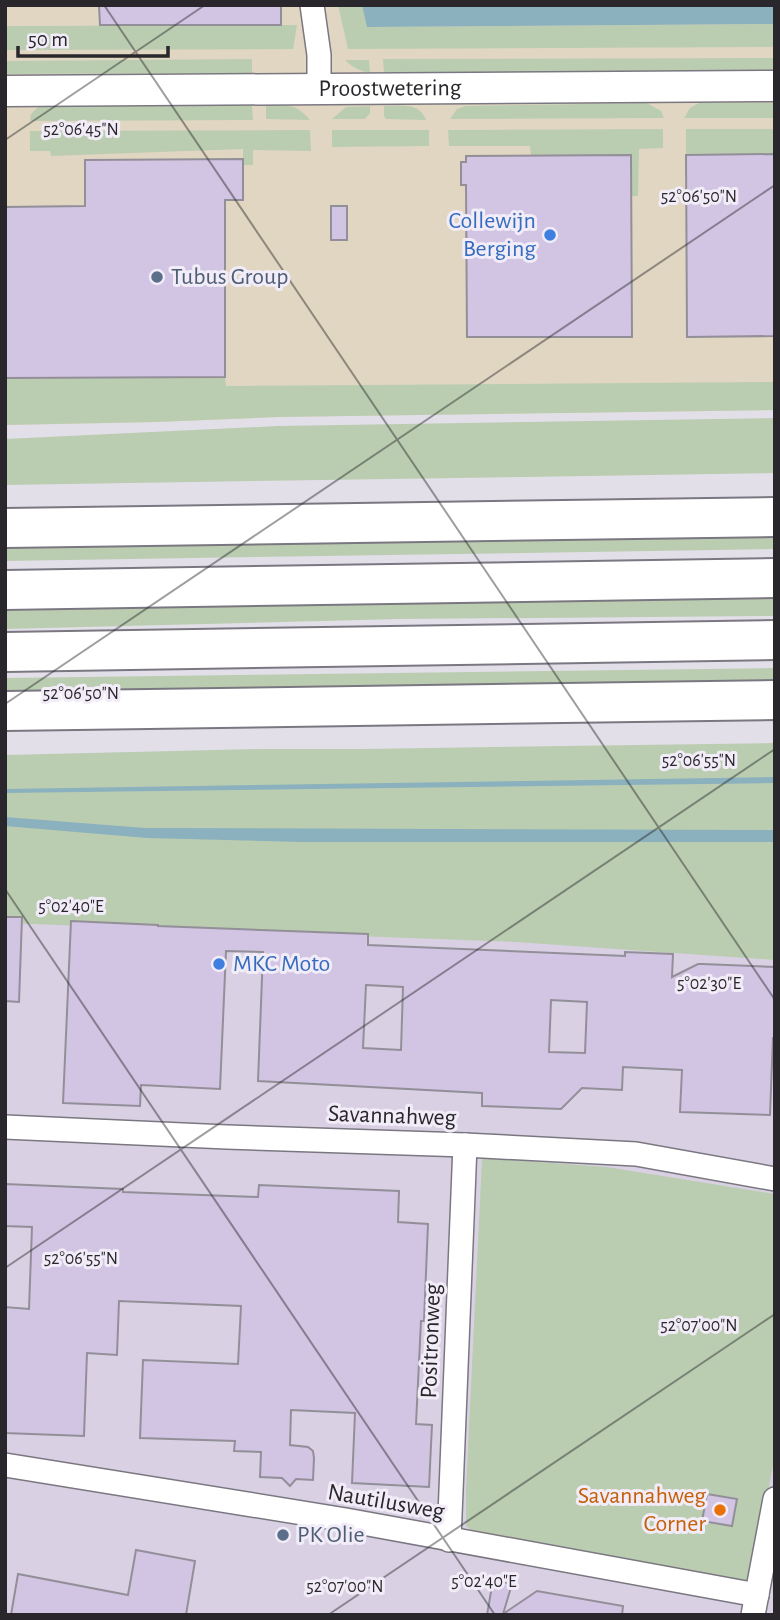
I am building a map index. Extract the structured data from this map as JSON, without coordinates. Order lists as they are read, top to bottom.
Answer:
{
  "streets": {
    "street": [
      "Proostwetering",
      "Savannahweg",
      "Positronweg",
      "Nautilusweg"
    ]
  },
  "crossings": [
    ["Savannahweg", "Positronweg"],
    ["Positronweg", "Nautilusweg"]
  ],
  "places": [
    "Collewijn Berging",
    "Tubus Group",
    "MKC Moto",
    "Savannahweg Corner",
    "PK Olie"
  ],
  "scale_bar": "50 m",
  "coordinates": [
    "52°06'45\"N",
    "52°06'50\"N",
    "52°06'55\"N",
    "5°02'40\"E",
    "5°02'30\"E",
    "52°07'00\"N"
  ]
}
